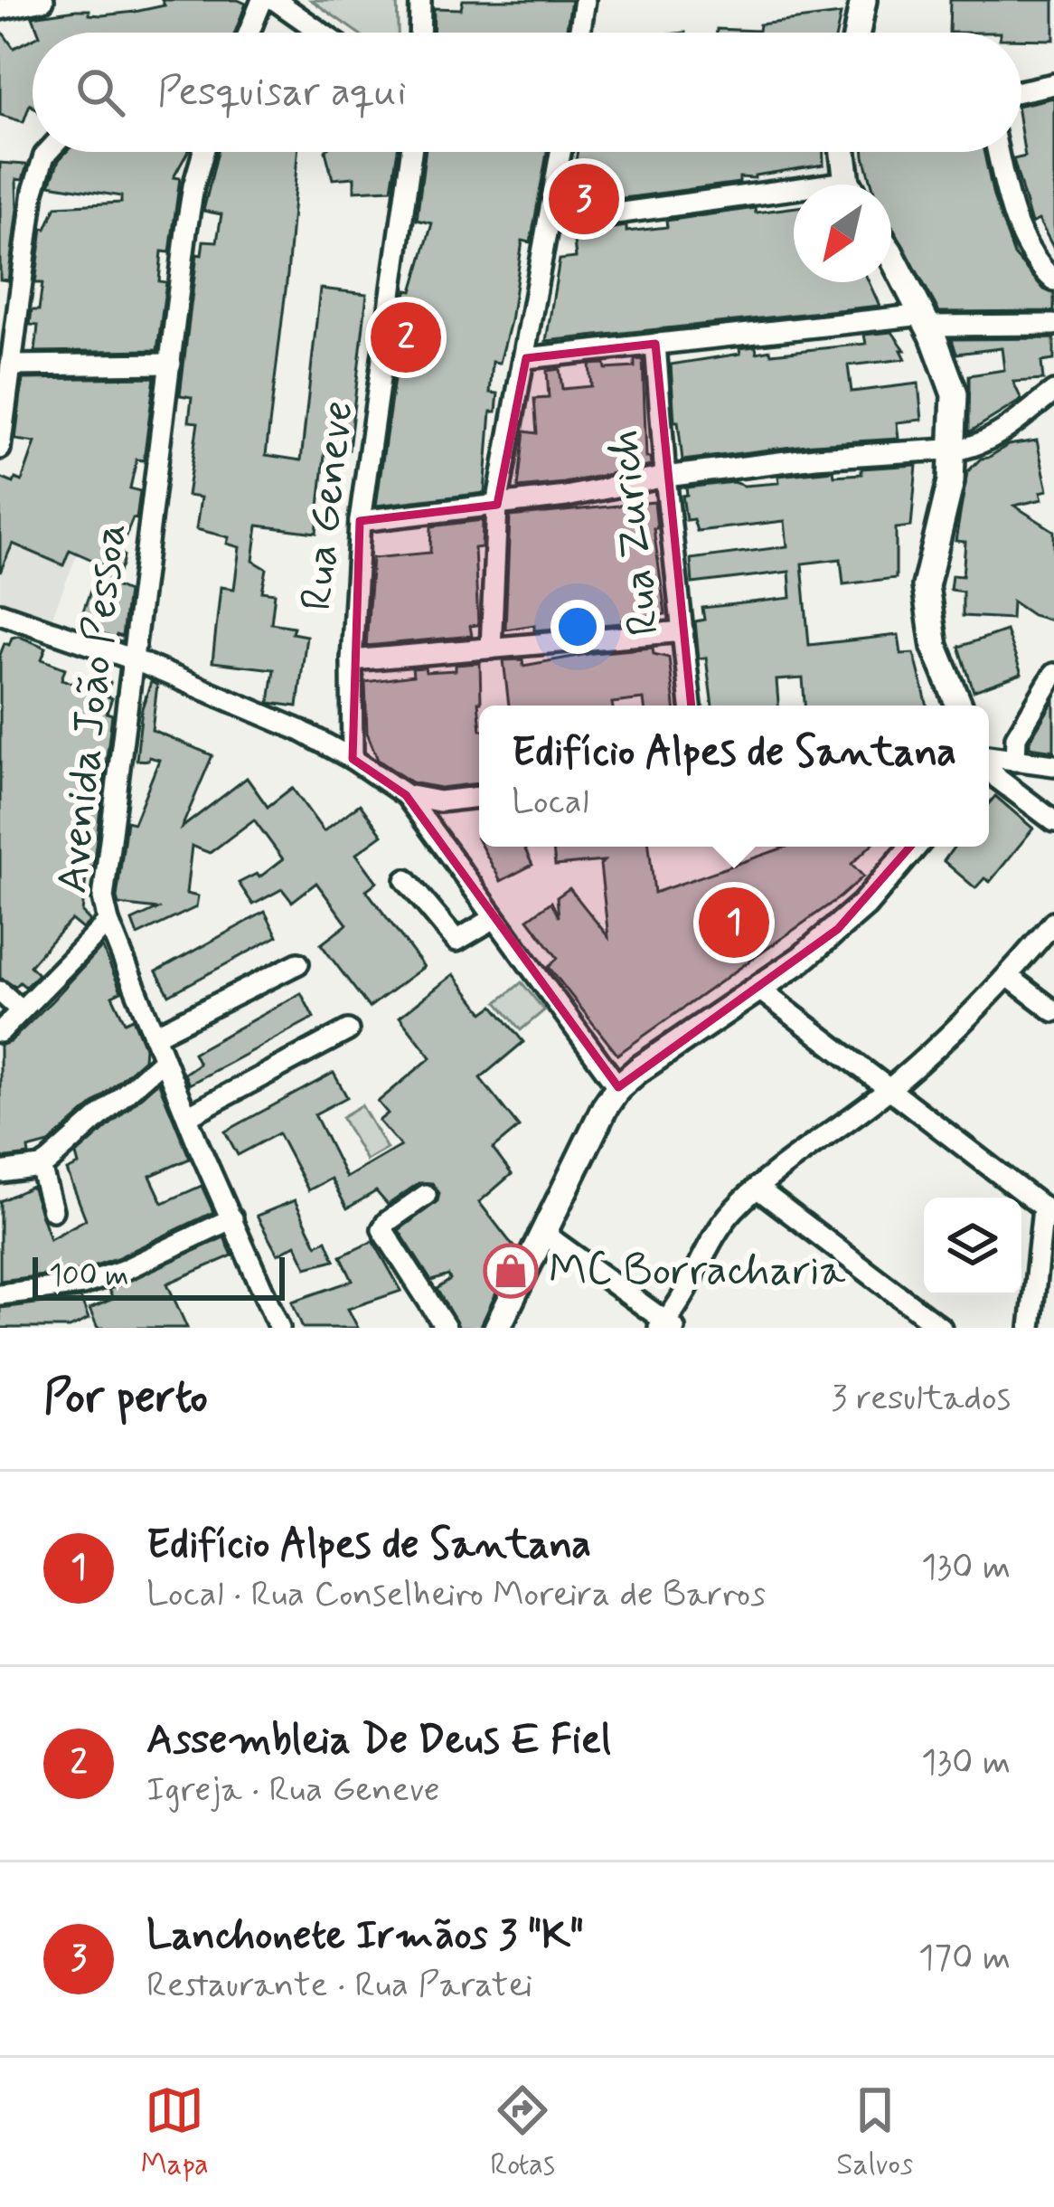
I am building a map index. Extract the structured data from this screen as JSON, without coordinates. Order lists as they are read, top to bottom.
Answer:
{
  "streets": {
    "street": ["Rua Geneve", "Rua Zurich", "Avenida João Pessoa"]
  },
  "places": {
    "shop": ["MC Borracharia"]
  },
  "scale_bar": "100 m",
  "north": "bottom left",
  "page": {
    "search": "Pesquisar aqui",
    "pins": ["3", "2", "1"],
    "popup": ["Edifício Alpes de Santana", "Local"],
    "scale": "100 m",
    "heading": ["Por perto", "3 resultados"],
    "list": [
      {
        "mark": "1",
        "name": "Edifício Alpes de Santana",
        "note": "Local · Rua Conselheiro Moreira de Barros",
        "value": "130 m"
      },
      {
        "mark": "2",
        "name": "Assembleia De Deus E Fiel",
        "note": "Igreja · Rua Geneve",
        "value": "130 m"
      },
      {
        "mark": "3",
        "name": "Lanchonete Irmãos 3 \"K\"",
        "note": "Restaurante · Rua Paratei",
        "value": "170 m"
      }
    ],
    "nav": ["Mapa", "Rotas", "Salvos"]
  }
}
